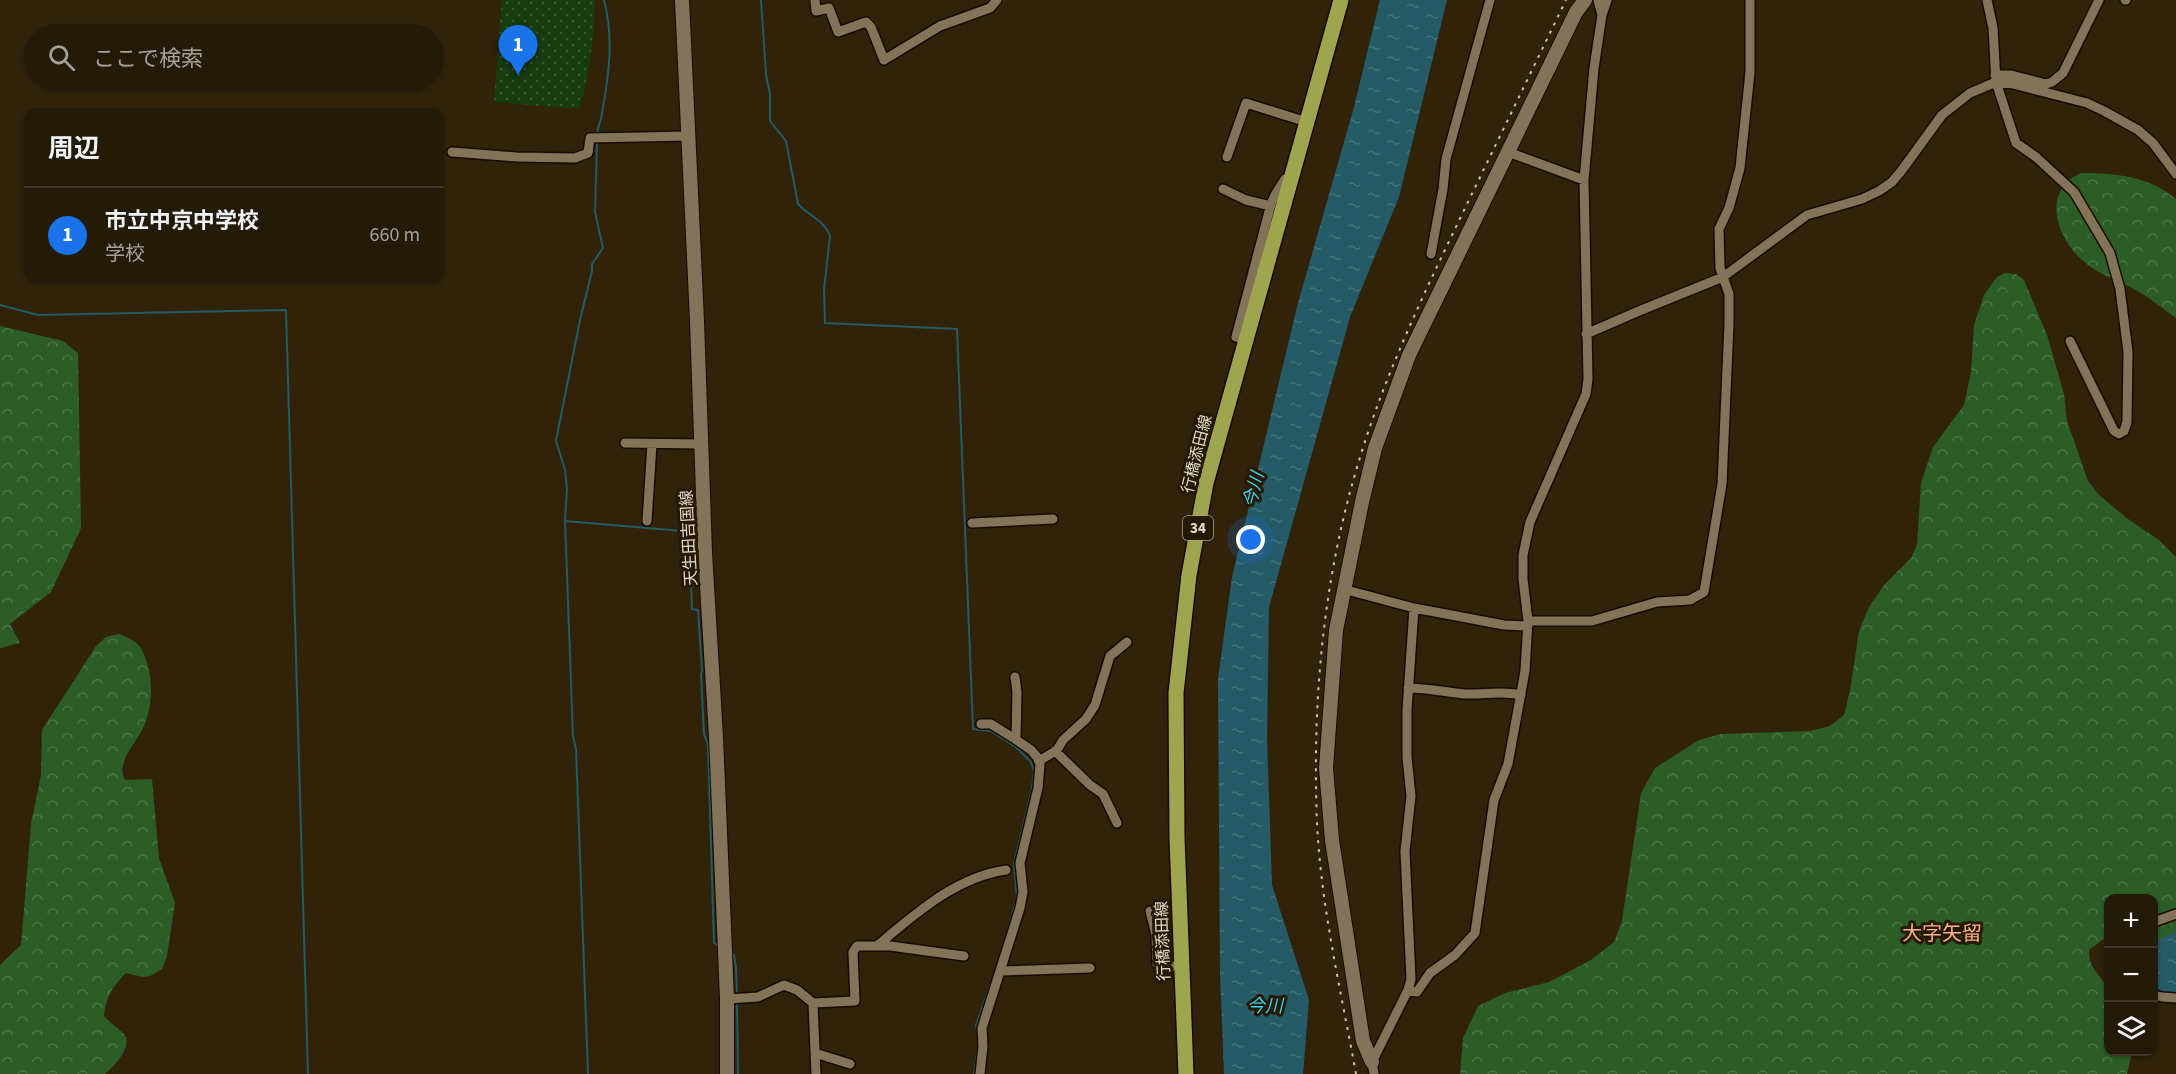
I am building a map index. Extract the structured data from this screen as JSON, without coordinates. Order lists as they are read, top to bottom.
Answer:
{
  "streets": {
    "main road": ["行橋添田線", "34"],
    "street": ["天生田吉国線"]
  },
  "districts": ["大字矢留"],
  "water": ["今川"],
  "page": {
    "search": "ここで検索",
    "pins": "1",
    "heading": "周辺",
    "list": [
      {
        "mark": "1",
        "name": "市立中京中学校",
        "note": "学校",
        "value": "660 m"
      }
    ],
    "map_buttons": ["+", "−"]
  }
}
